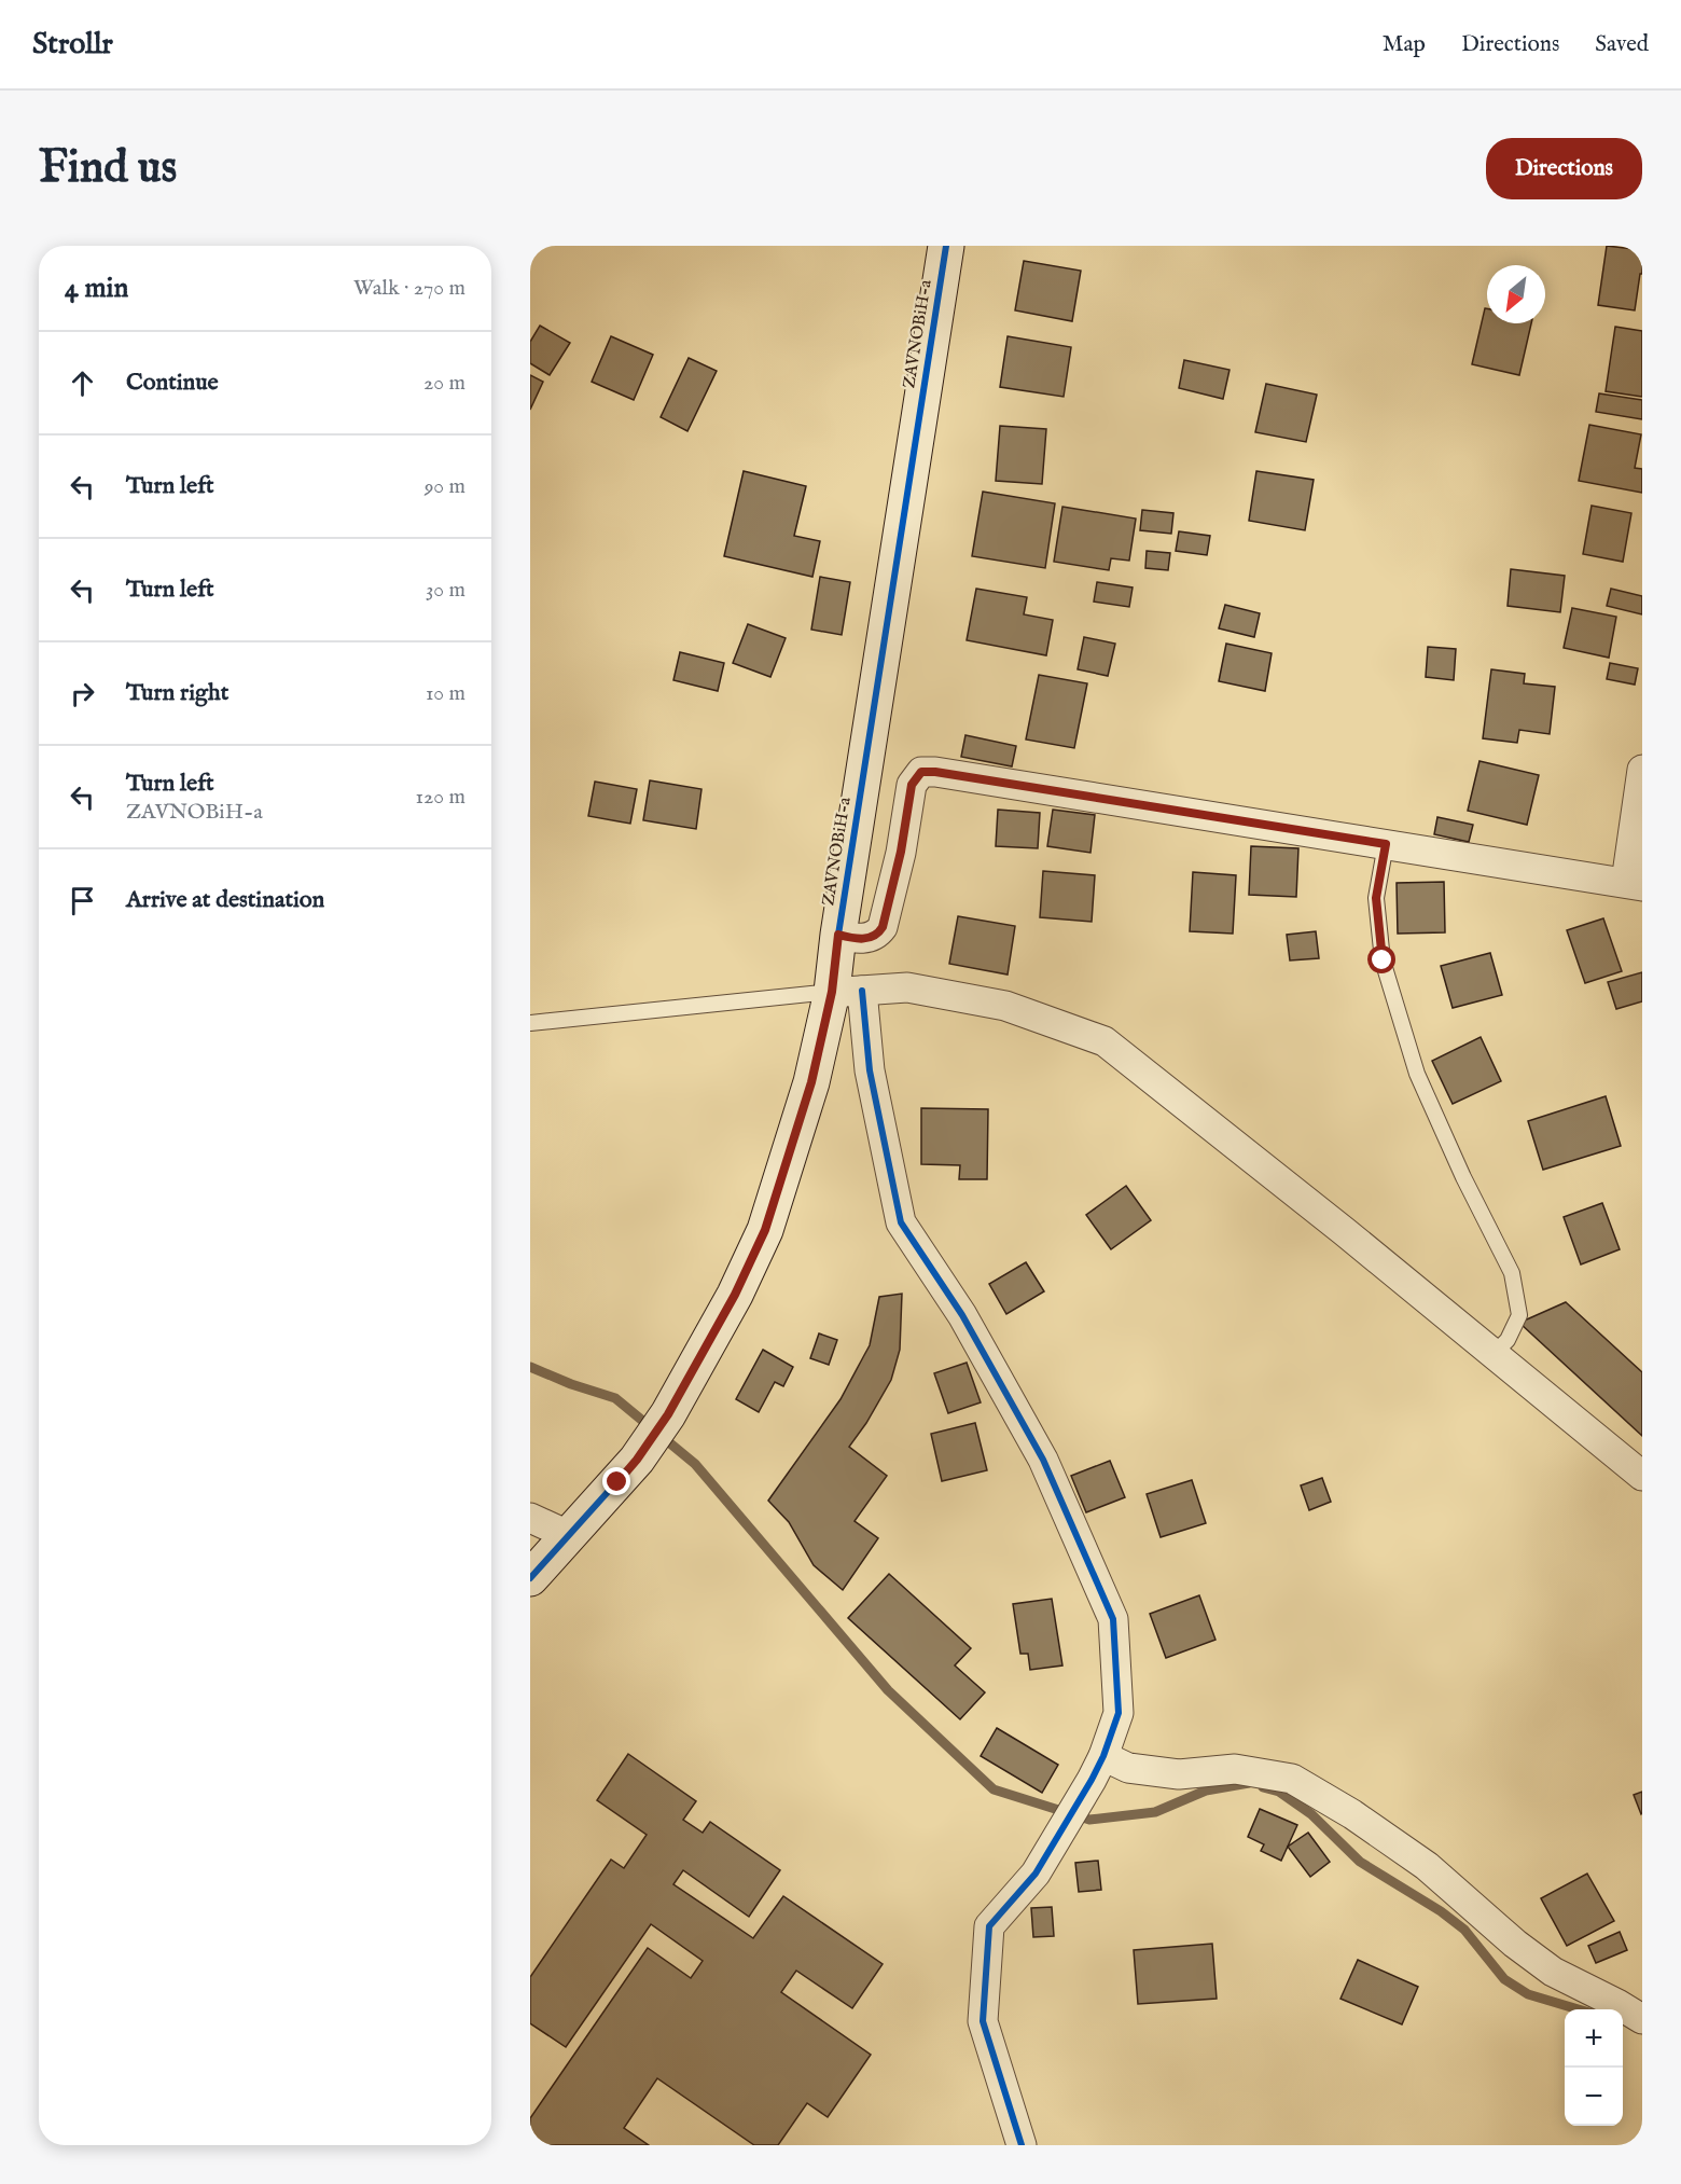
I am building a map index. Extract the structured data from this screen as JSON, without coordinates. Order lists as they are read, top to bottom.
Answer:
{
  "streets": {
    "main road": ["ZAVNOBiH-a"]
  },
  "north": "bottom left",
  "page": {
    "header": "Strollr",
    "nav": ["Map", "Directions", "Saved"],
    "buttons": "Directions",
    "title": "Find us",
    "heading": ["4 min", "Walk · 270 m"],
    "list": [
      ["Continue", "20 m"],
      ["Turn left", "90 m"],
      ["Turn left", "30 m"],
      ["Turn right", "10 m"],
      ["Turn left", "ZAVNOBiH-a", "120 m"],
      "Arrive at destination"
    ],
    "map_buttons": ["+", "−"]
  }
}
